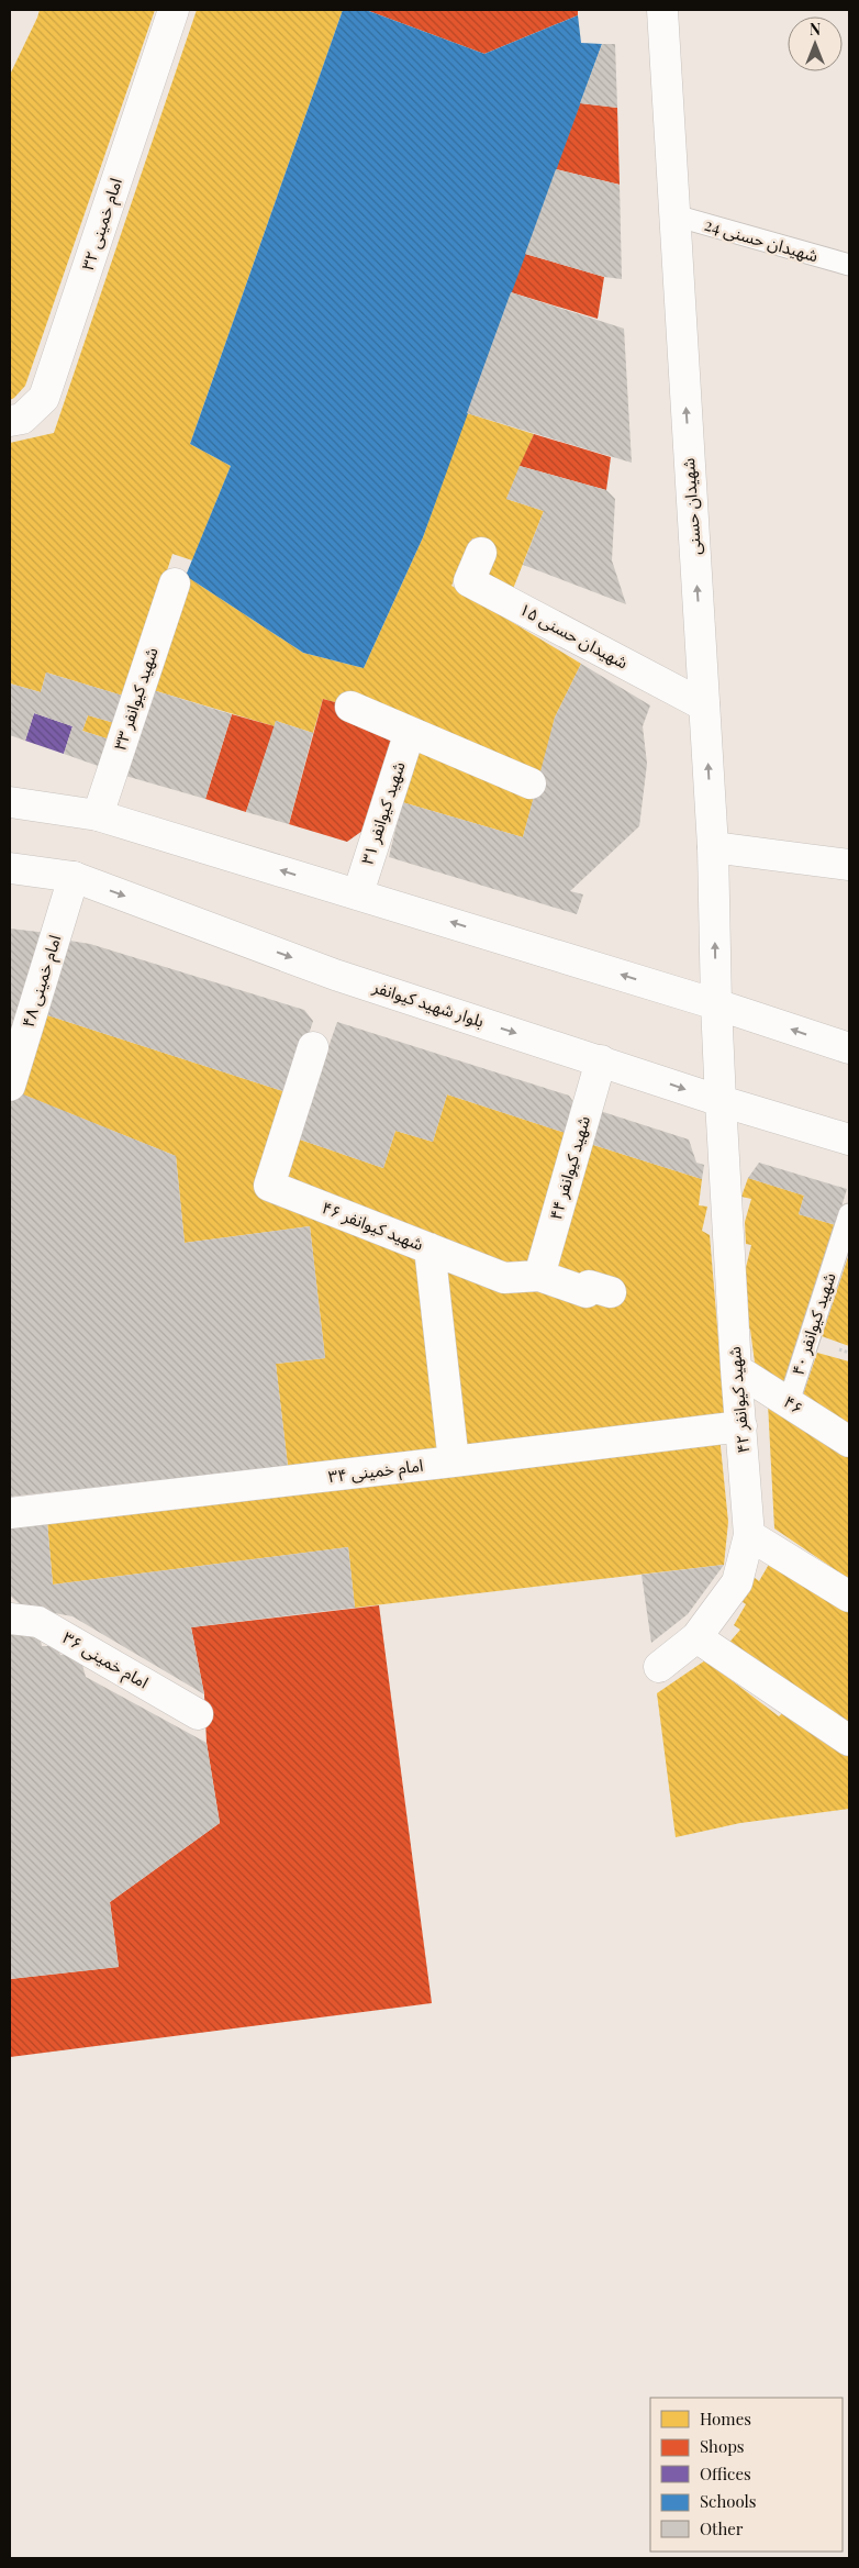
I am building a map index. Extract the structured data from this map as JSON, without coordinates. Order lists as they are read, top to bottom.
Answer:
{
  "streets": {
    "street": [
      "امام خمینی ۳۲",
      "شهیدان حسنی",
      "شهیدان حسنی ۱۵",
      "شهید کیوانفر ۳۳",
      "شهید کیوانفر ۳۱",
      "امام خمینی ۴۸",
      "بلوار شهید کیوانفر",
      "شهید کیوانفر ۴۴",
      "شهید کیوانفر ۴۶",
      "شهید کیوانفر ۴۲",
      "۴۶",
      "امام خمینی ۳۴",
      "امام خمینی ۳۶"
    ],
    "lane": ["شهیدان حسنی 24", "شهید کیوانفر ۴۰"]
  },
  "crossings": [
    ["شهیدان حسنی 24", "شهیدان حسنی"],
    ["شهیدان حسنی", "شهیدان حسنی ۱۵"],
    ["شهیدان حسنی", "شهید کیوانفر ۴۲"],
    ["امام خمینی ۴۸", "بلوار شهید کیوانفر"],
    ["بلوار شهید کیوانفر", "شهید کیوانفر ۴۴"],
    ["بلوار شهید کیوانفر", "شهید کیوانفر ۴۲"],
    ["شهید کیوانفر ۴۴", "شهید کیوانفر ۴۶"],
    ["شهید کیوانفر ۴۰", "۴۶"],
    ["شهید کیوانفر ۴۲", "۴۶"],
    ["شهید کیوانفر ۴۲", "امام خمینی ۳۴"]
  ],
  "one_way": ["شهیدان حسنی"],
  "legend": [
    "Homes",
    "Shops",
    "Offices",
    "Schools",
    "Other"
  ],
  "north": "top"
}
